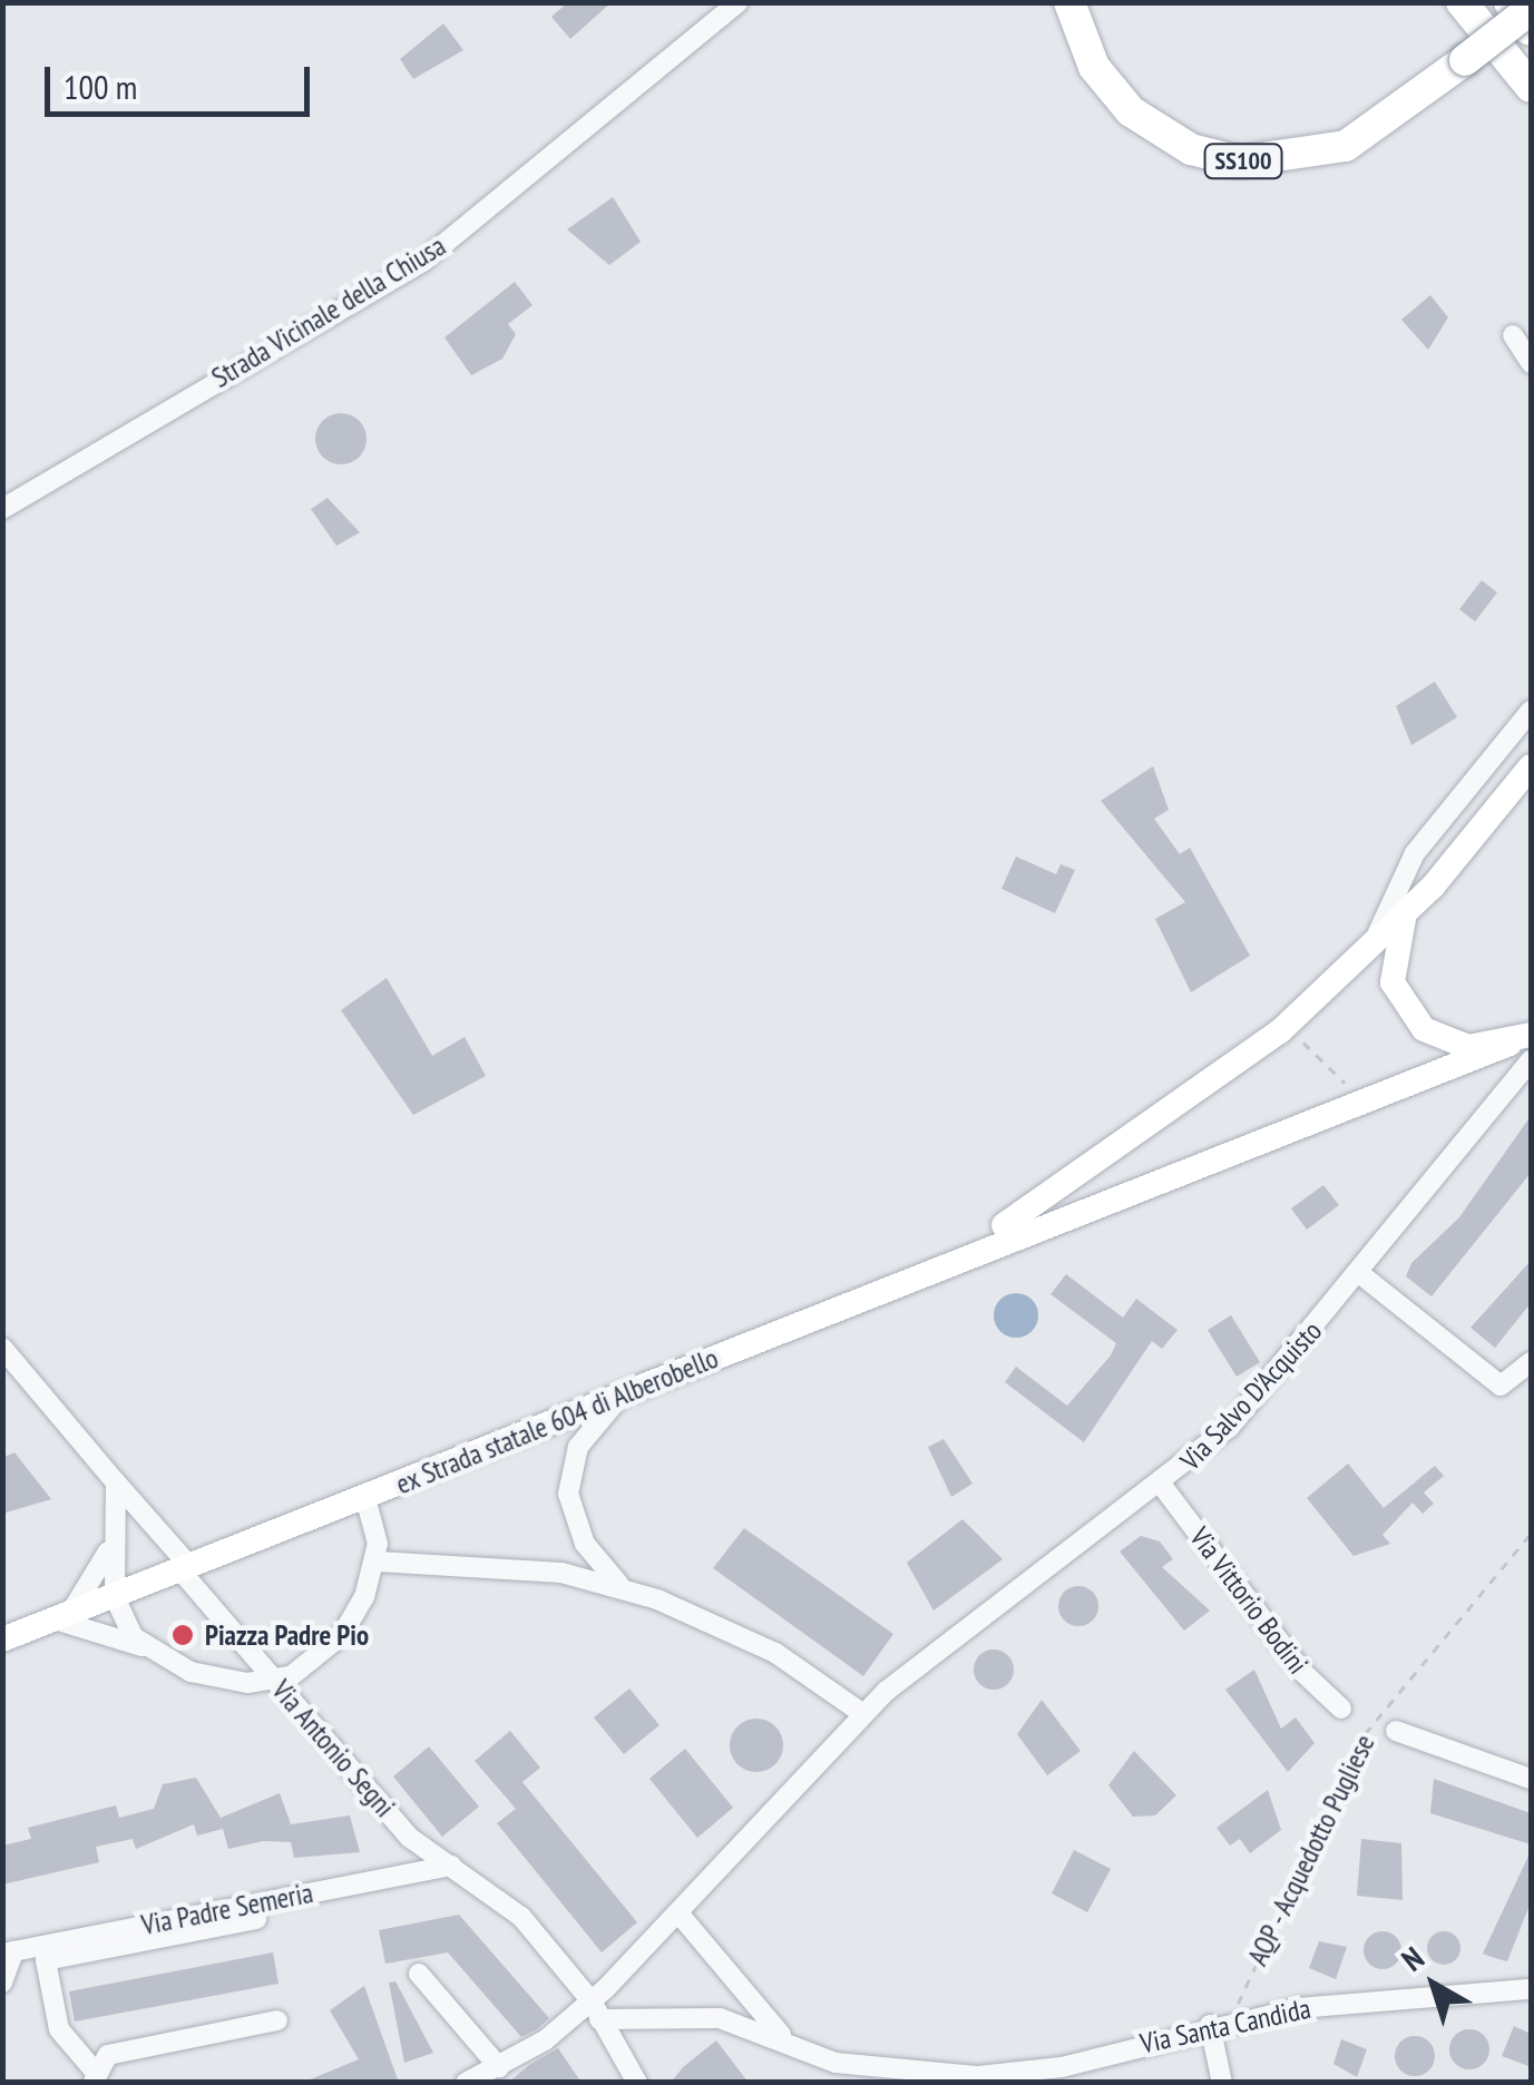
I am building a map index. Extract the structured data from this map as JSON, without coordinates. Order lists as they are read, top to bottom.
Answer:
{
  "streets": {
    "highway": ["SS100"],
    "main road": ["ex Strada statale 604 di Alberobello"],
    "street": [
      "Strada Vicinale della Chiusa",
      "Via Salvo D'Acquisto",
      "Via Vittorio Bodini",
      "Via Antonio Segni",
      "Via Padre Semeria",
      "Via Santa Candida"
    ],
    "path": ["AQP - Acquedotto Pugliese"]
  },
  "crossings": [
    ["Via Salvo D'Acquisto", "Via Vittorio Bodini"],
    ["Via Salvo D'Acquisto", "Via Antonio Segni"],
    ["Via Salvo D'Acquisto", "Via Santa Candida"],
    ["ex Strada statale 604 di Alberobello", "Via Antonio Segni"],
    ["Via Antonio Segni", "Via Padre Semeria"],
    ["Via Antonio Segni", "Via Santa Candida"],
    ["AQP - Acquedotto Pugliese", "Via Santa Candida"]
  ],
  "places": ["Piazza Padre Pio"],
  "scale_bar": "100 m",
  "north": "top left"
}
